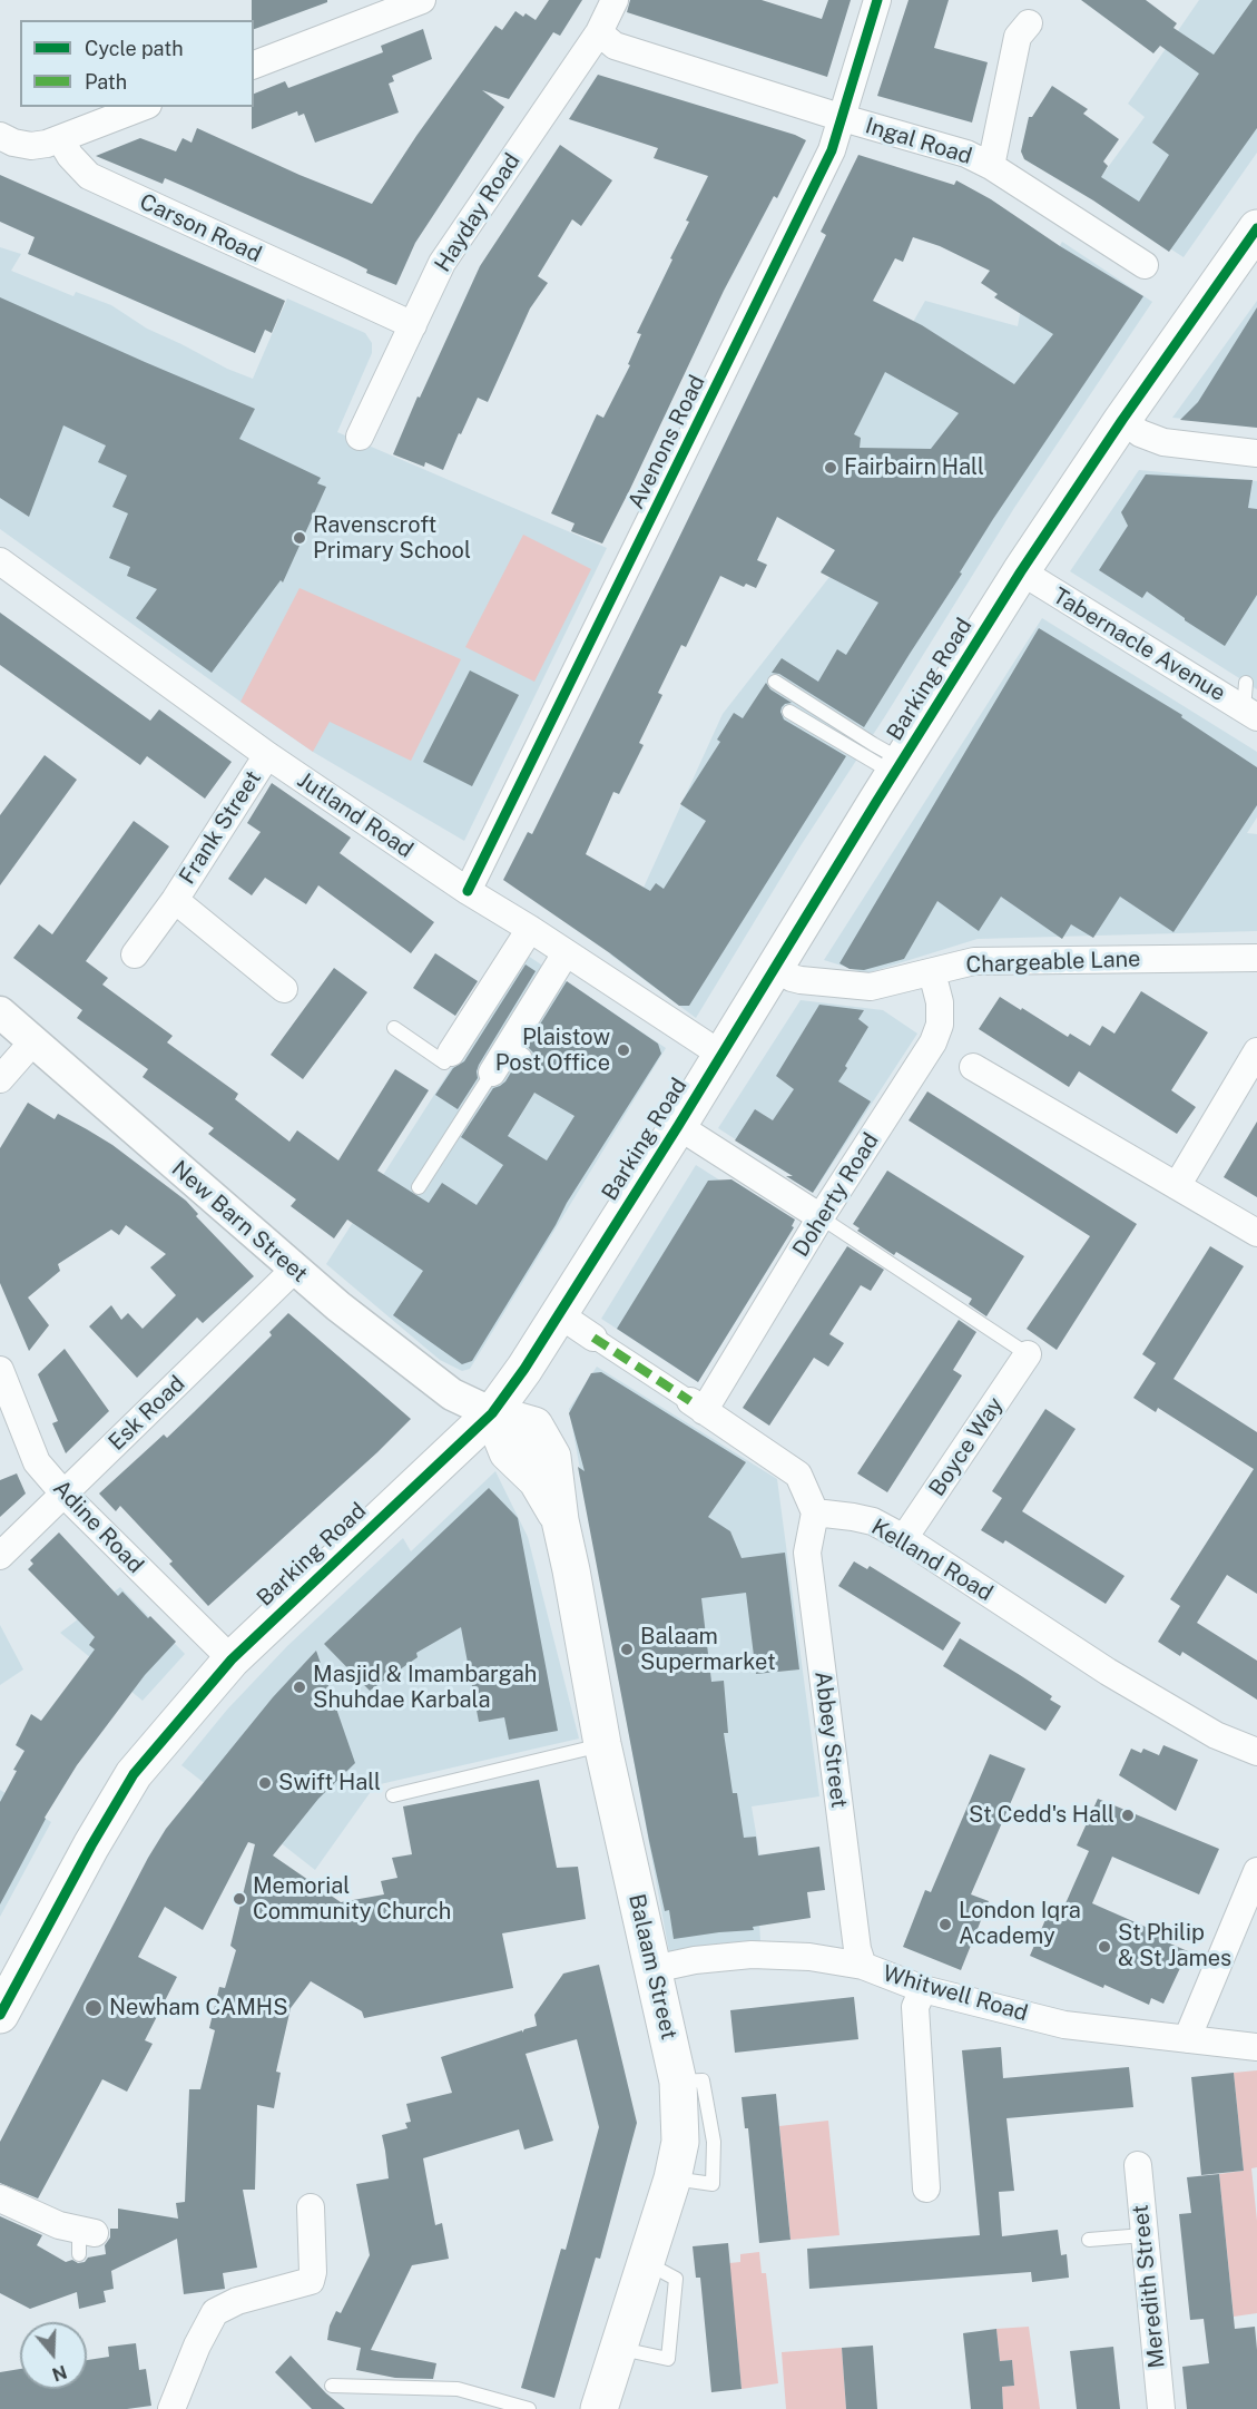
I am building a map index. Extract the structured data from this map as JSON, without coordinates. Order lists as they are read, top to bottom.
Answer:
{
  "streets": {
    "main road": ["Barking Road", "Balaam Street"],
    "street": [
      "Ingal Road",
      "Hayday Road",
      "Carson Road",
      "Avenons Road",
      "Tabernacle Avenue",
      "Jutland Road",
      "Frank Street",
      "Chargeable Lane",
      "Doherty Road",
      "New Barn Street",
      "Esk Road",
      "Boyce Way",
      "Adine Road",
      "Kelland Road",
      "Abbey Street",
      "Whitwell Road",
      "Meredith Street"
    ]
  },
  "crossings": [
    ["Ingal Road", "Hayday Road"],
    ["Ingal Road", "Avenons Road"],
    ["Hayday Road", "Carson Road"],
    ["Avenons Road", "Jutland Road"],
    ["Tabernacle Avenue", "Barking Road"],
    ["Barking Road", "Jutland Road"],
    ["Barking Road", "Chargeable Lane"],
    ["Barking Road", "New Barn Street"],
    ["Barking Road", "Adine Road"],
    ["Barking Road", "Balaam Street"],
    ["Jutland Road", "Frank Street"],
    ["Chargeable Lane", "Doherty Road"],
    ["New Barn Street", "Esk Road"],
    ["New Barn Street", "Balaam Street"],
    ["Esk Road", "Adine Road"],
    ["Boyce Way", "Kelland Road"],
    ["Kelland Road", "Abbey Street"],
    ["Abbey Street", "Whitwell Road"],
    ["Balaam Street", "Whitwell Road"]
  ],
  "places": [
    "Fairbairn Hall",
    "Ravenscroft Primary School",
    "Plaistow Post Office",
    "Balaam Supermarket",
    "Masjid & Imambargah Shuhdae Karbala",
    "Swift Hall",
    "St Cedd's Hall",
    "Memorial Community Church",
    "London Iqra Academy",
    "St Philip & St James",
    "Newham CAMHS"
  ],
  "legend": ["Cycle path", "Path"],
  "north": "bottom"
}
